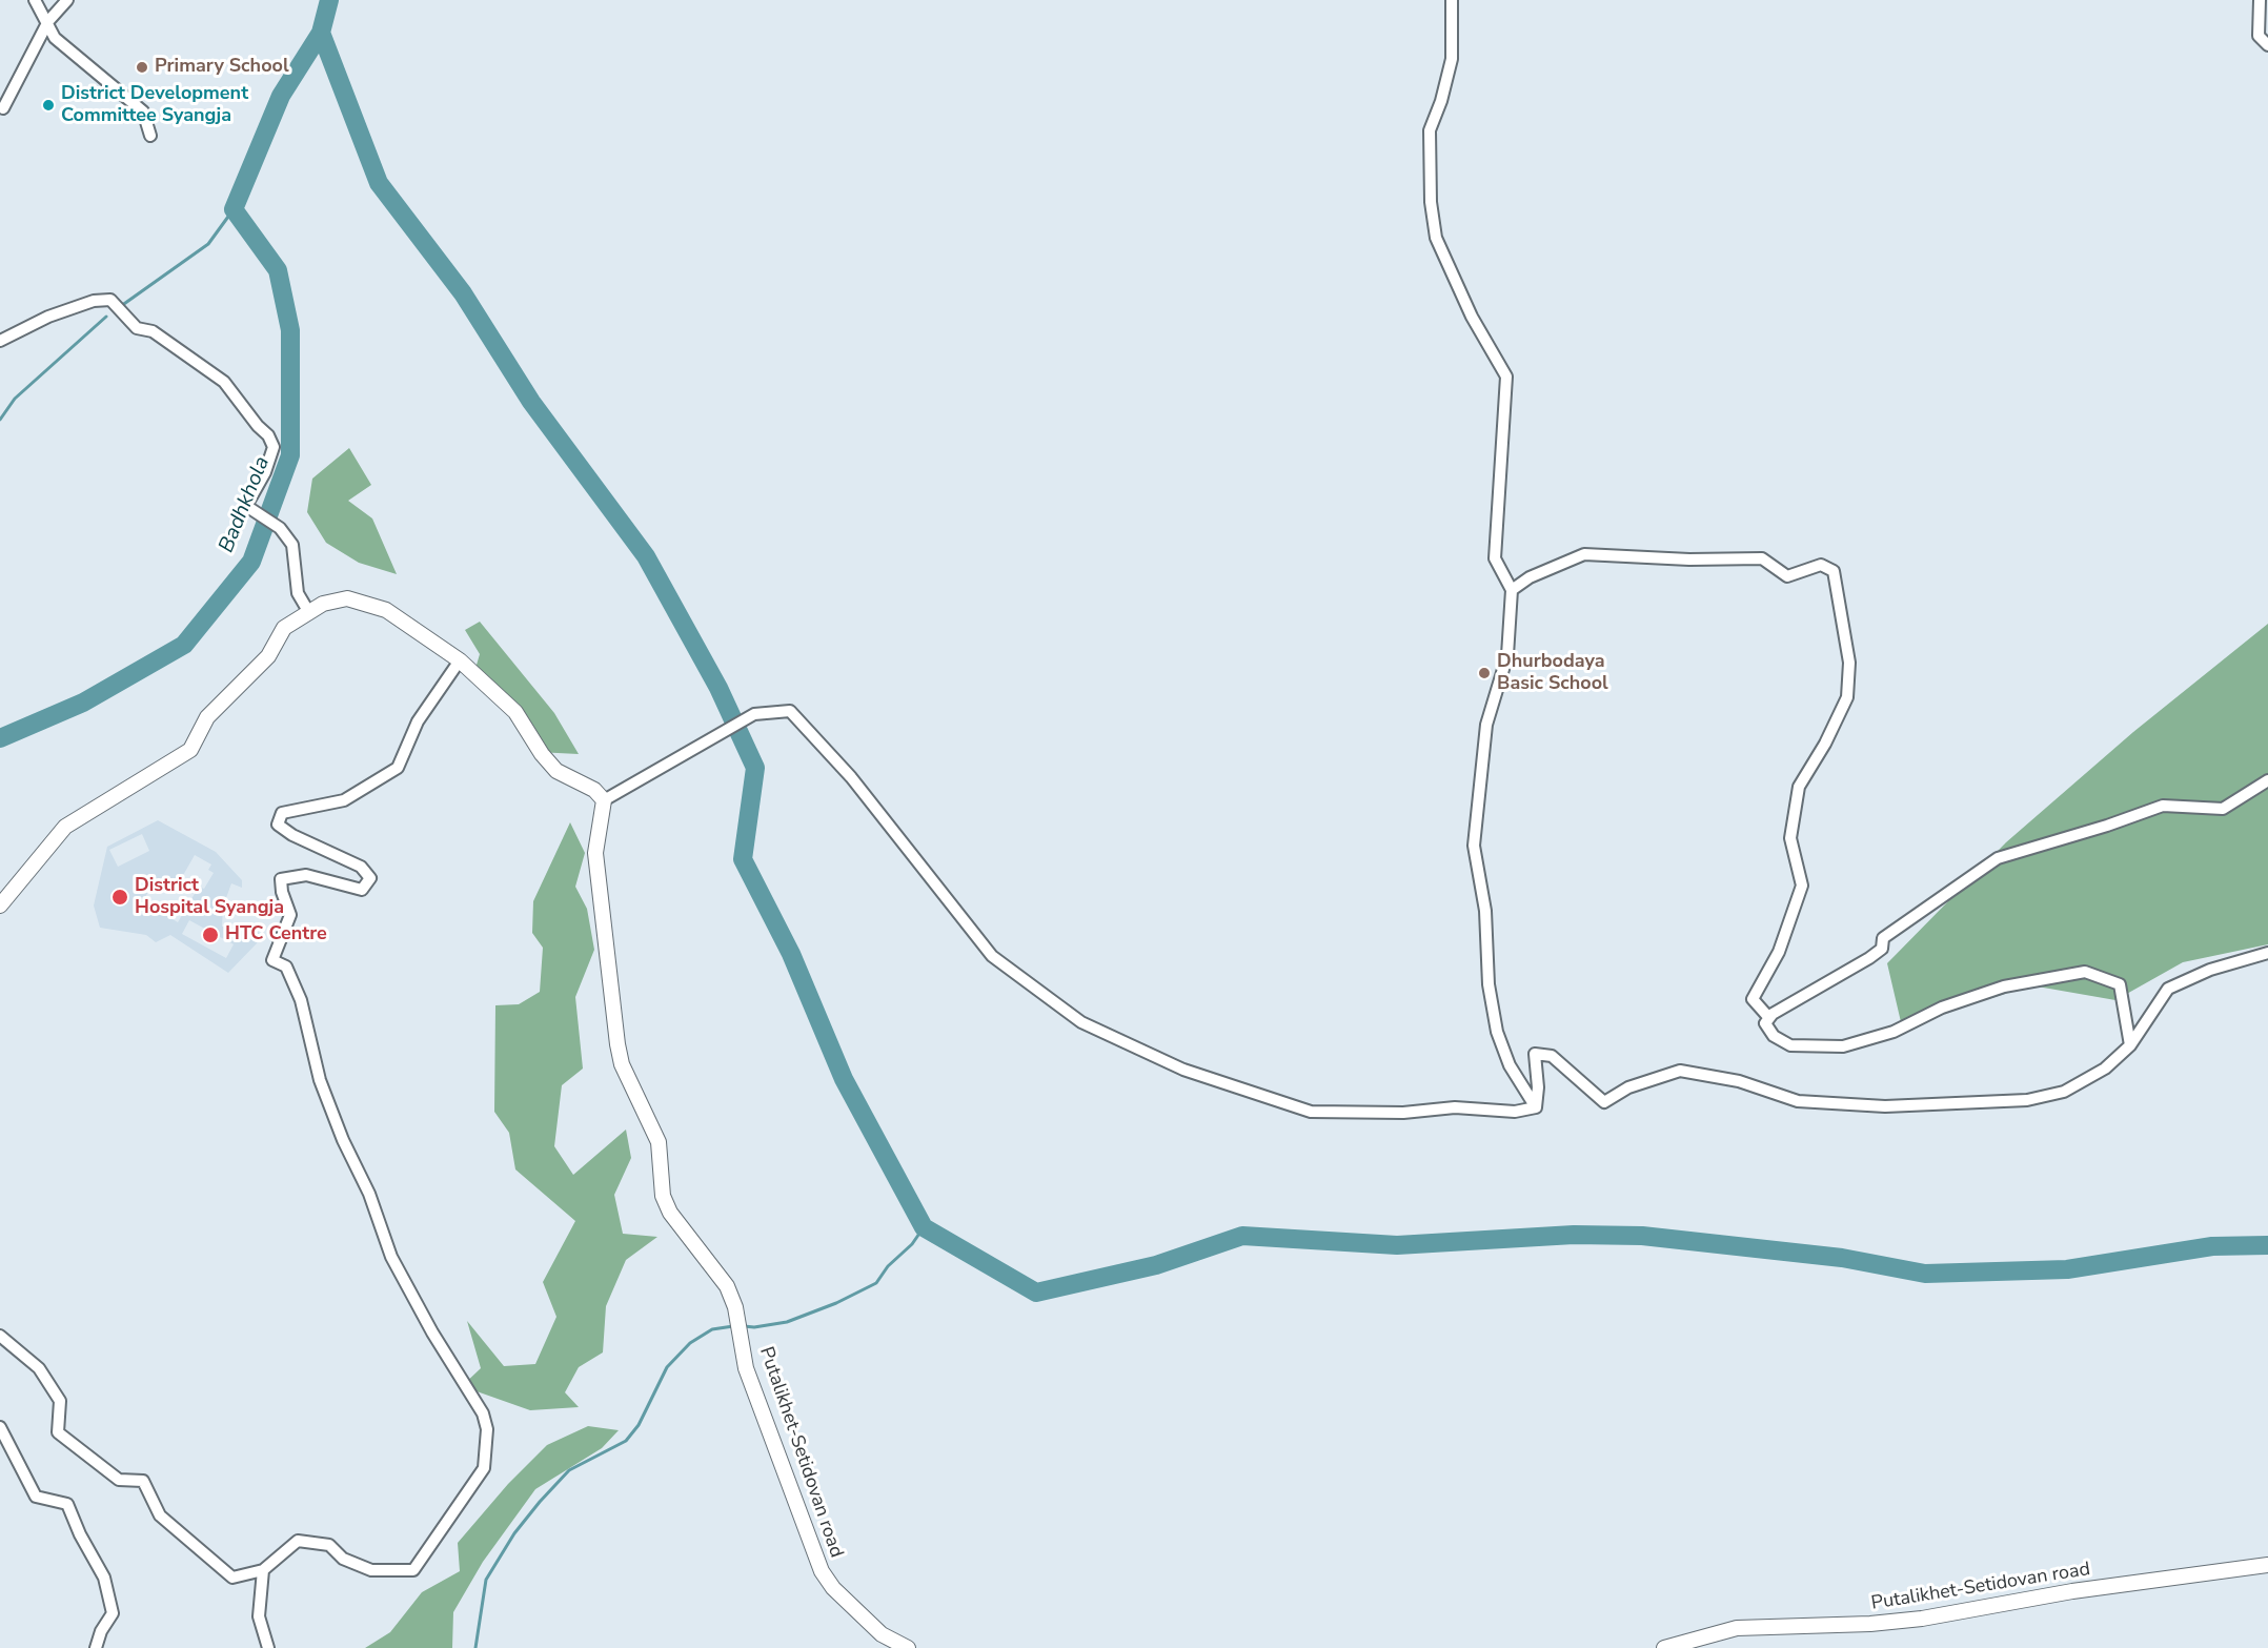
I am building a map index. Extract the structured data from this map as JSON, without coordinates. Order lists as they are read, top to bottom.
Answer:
{
  "streets": {
    "main road": ["Putalikhet-Setidovan road"]
  },
  "water": ["Badhkhola"],
  "places": [
    "Primary School",
    "District Development Committee Syangja",
    "Dhurbodaya Basic School",
    "District Hospital Syangja",
    "HTC Centre"
  ]
}
